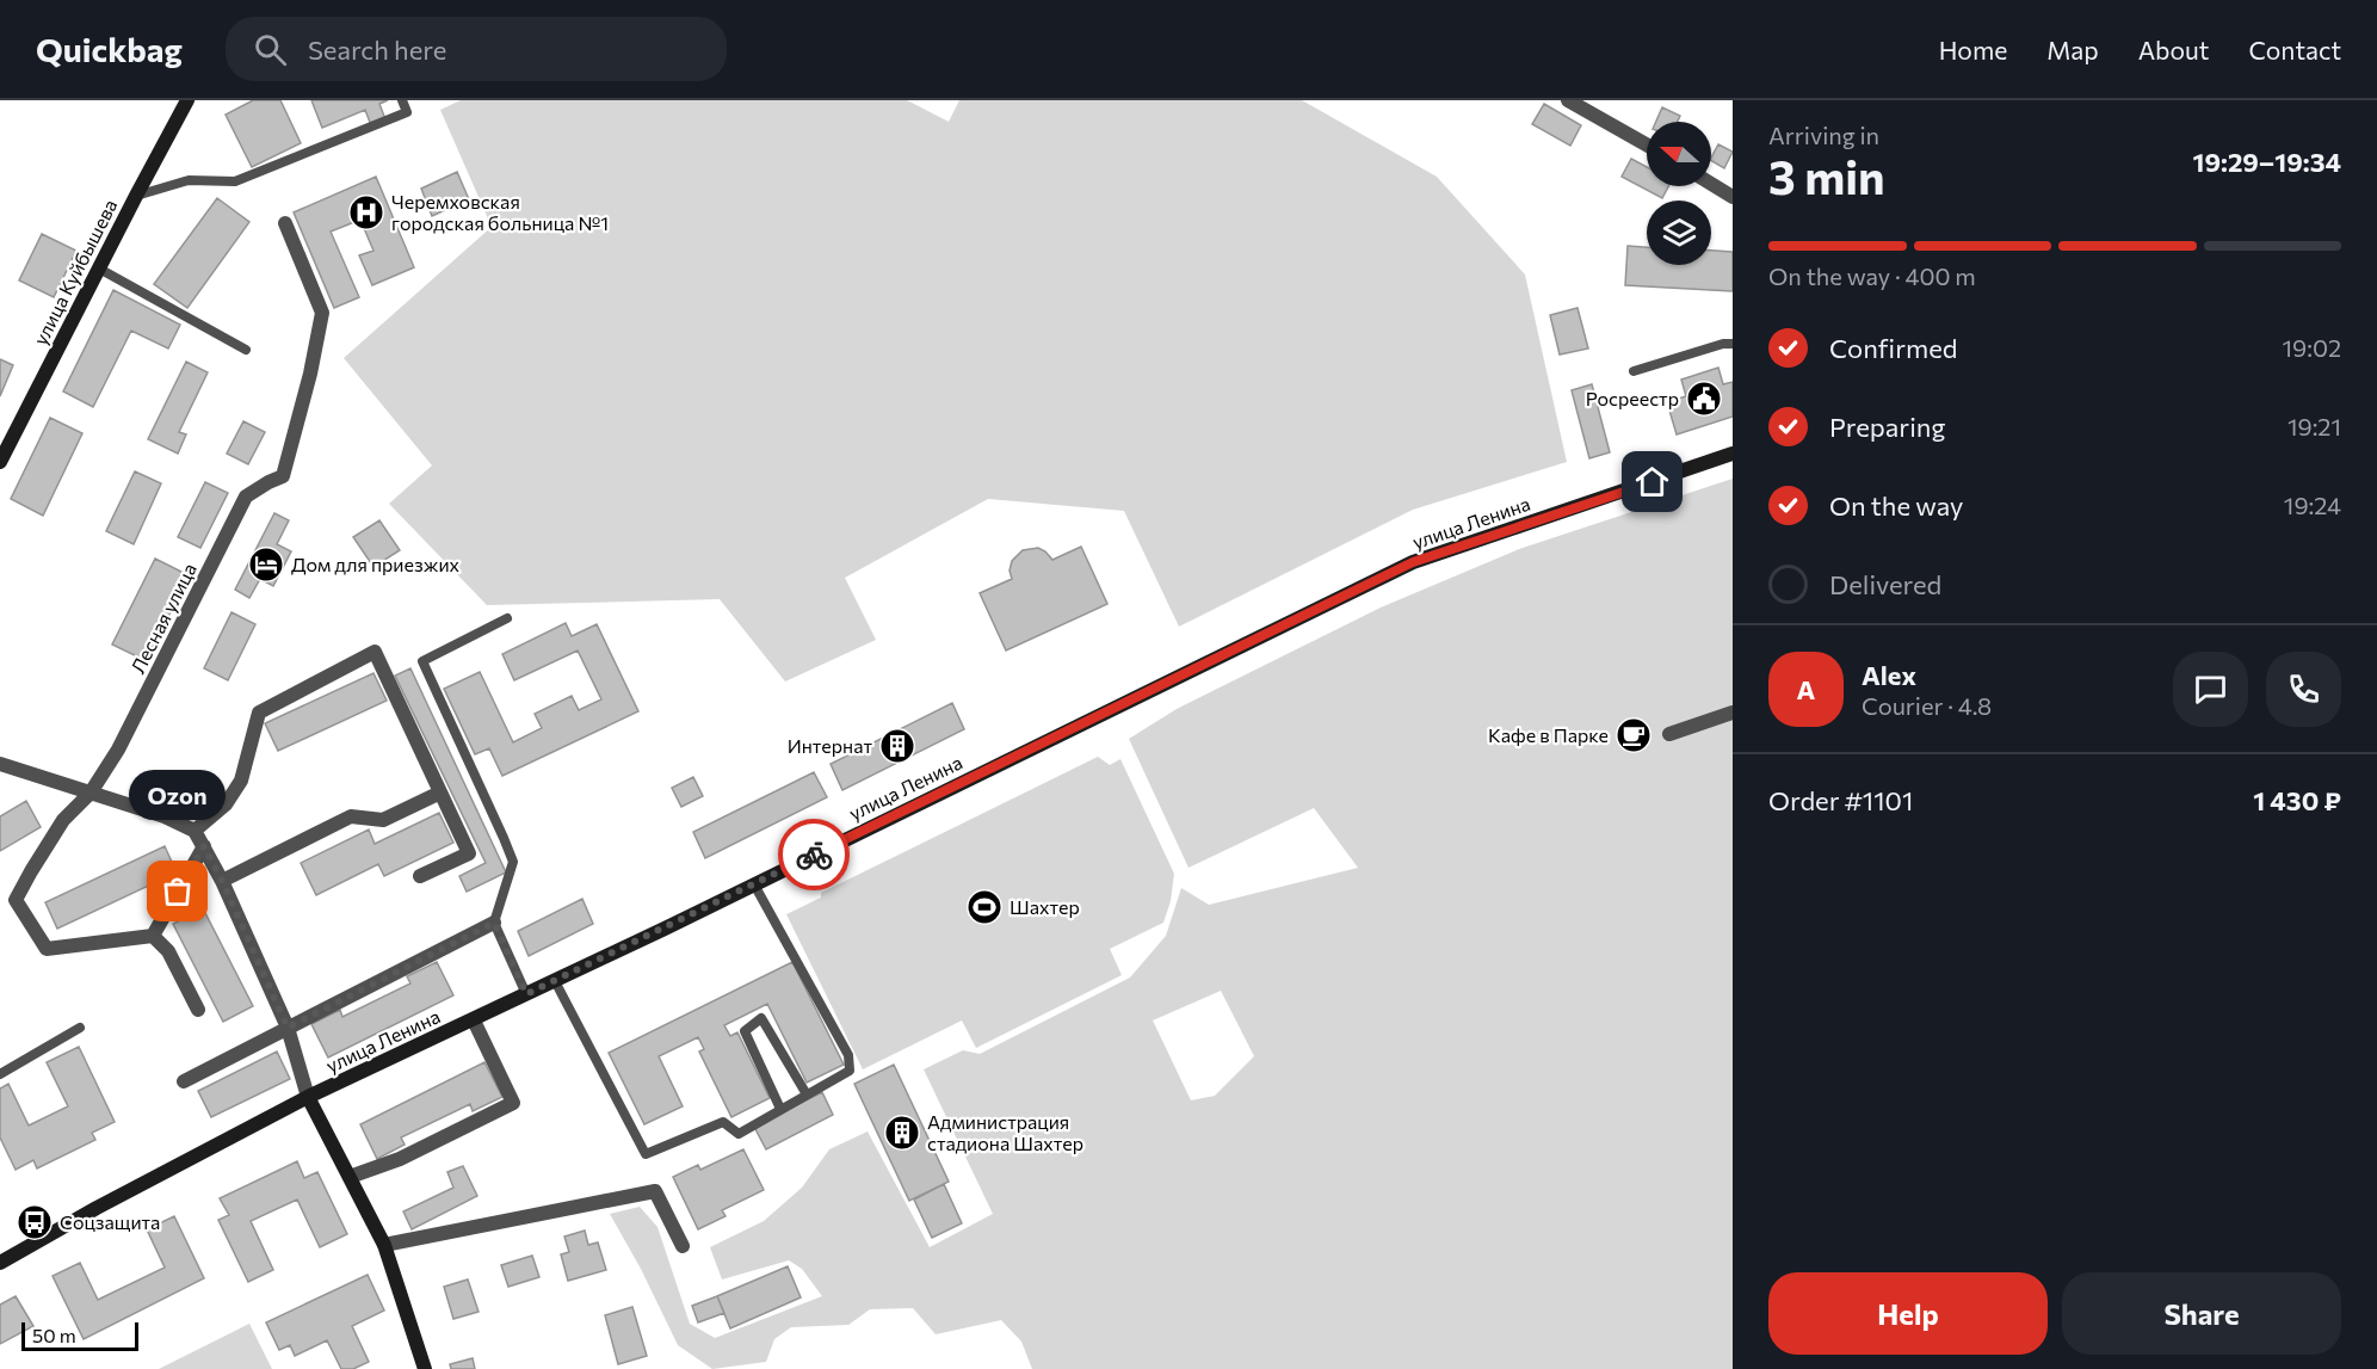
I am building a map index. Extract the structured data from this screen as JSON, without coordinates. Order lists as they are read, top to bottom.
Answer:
{
  "streets": {
    "main road": ["улица Куйбышева", "улица Ленина"],
    "street": ["Лесная улица"]
  },
  "places": {
    "hospital": ["Черемховская городская больница №1"],
    "public building": ["Росреестр"],
    "hotel": ["Дом для приезжих"],
    "cafe": ["Кафе в Парке"],
    "building": ["Интернат", "Администрация стадиона Шахтер"],
    "other": ["Ozon"],
    "sports": ["Шахтер"],
    "bus stop": ["Соцзащита"]
  },
  "scale_bar": "50 m",
  "north": "left",
  "page": {
    "header": "Quickbag",
    "search": "Search here",
    "nav": [
      "Home",
      "Map",
      "About",
      "Contact"
    ],
    "heading": ["3 min", "Arriving in", "19:29–19:34"],
    "panel": [
      "Alex",
      "Courier · 4.8",
      "Order #1101",
      "1 430 ₽"
    ],
    "bar": "On the way · 400 m",
    "list": [
      ["Confirmed", "19:02"],
      ["Preparing", "19:21"],
      ["On the way", "19:24"],
      "Delivered"
    ],
    "round": "A",
    "bubble": "Ozon",
    "buttons": ["Help", "Share"],
    "scale": "50 m"
  }
}
